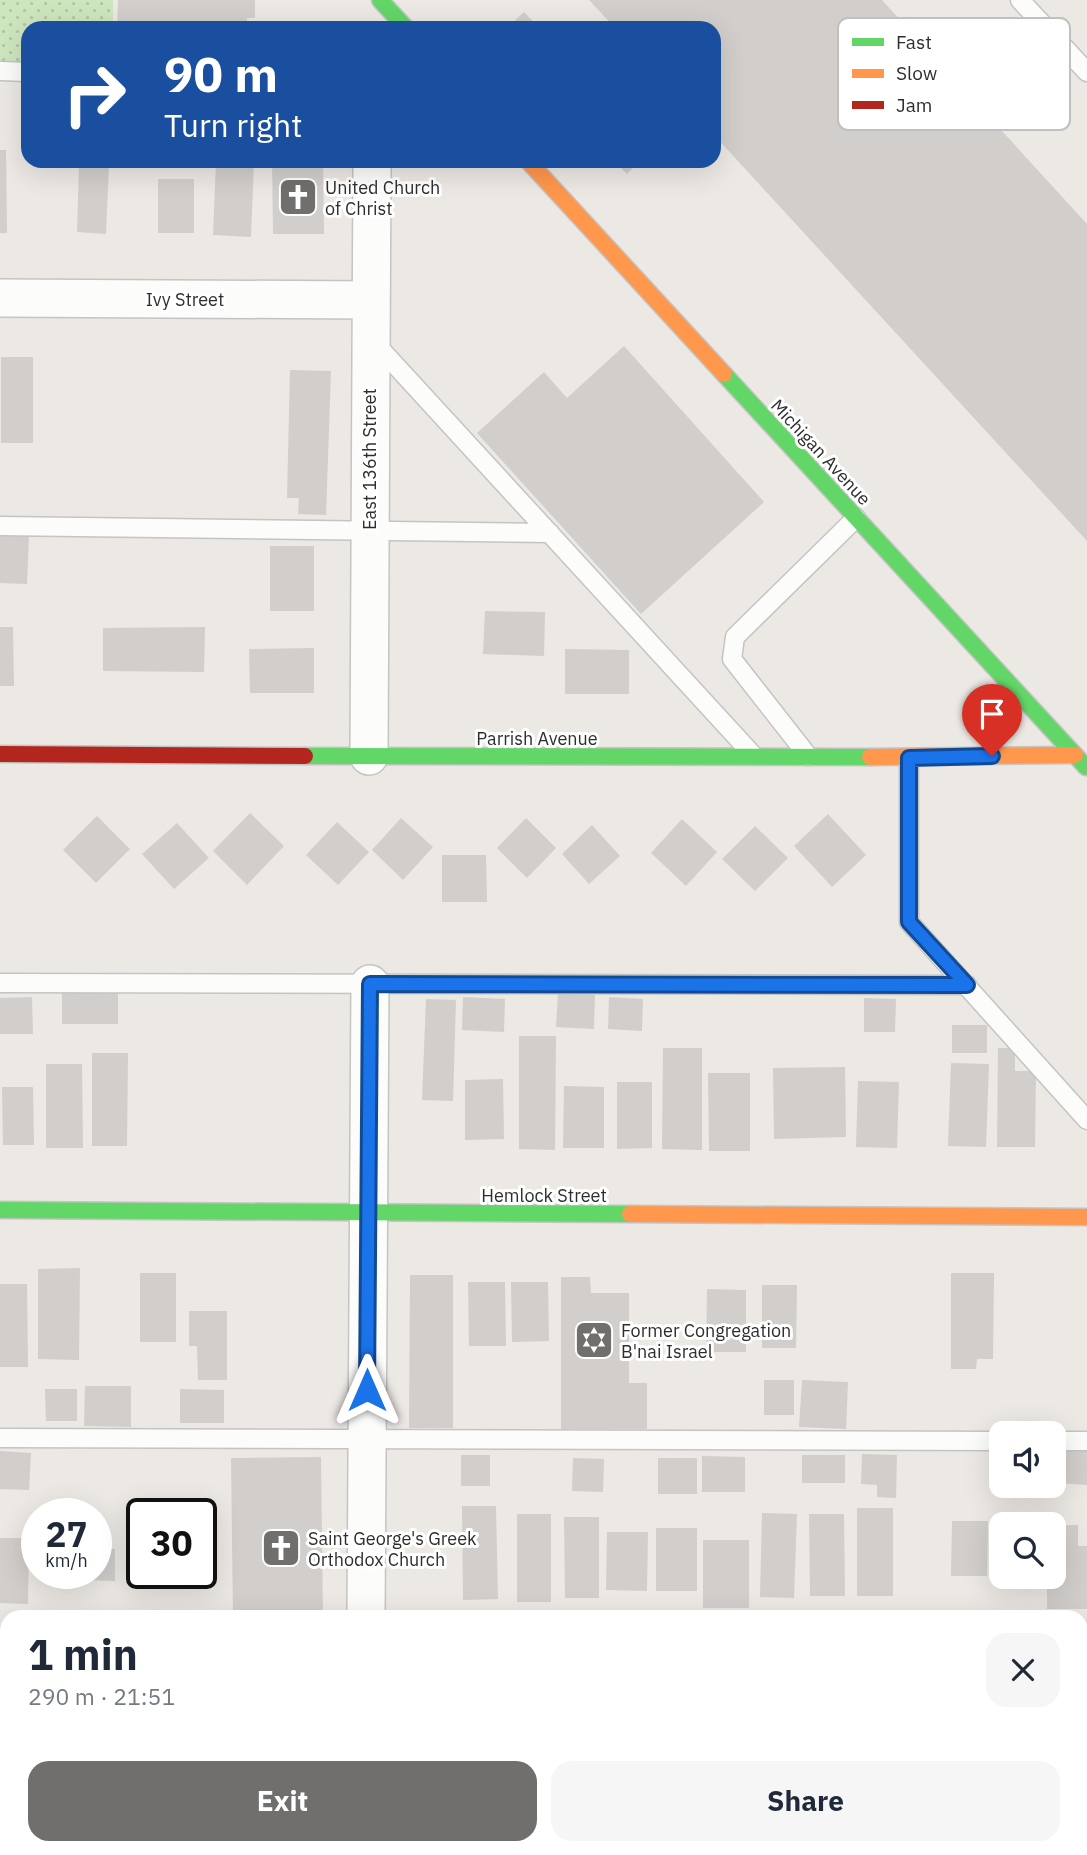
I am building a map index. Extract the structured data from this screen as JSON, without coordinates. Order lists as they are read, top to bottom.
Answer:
{
  "streets": {
    "street": [
      "Ivy Street",
      "Michigan Avenue",
      "East 136th Street",
      "Parrish Avenue",
      "Hemlock Street"
    ]
  },
  "crossings": [
    ["Ivy Street", "East 136th Street"],
    ["Michigan Avenue", "Parrish Avenue"],
    ["East 136th Street", "Parrish Avenue"]
  ],
  "places": {
    "church": ["United Church of Christ", "Saint George's Greek Orthodox Church"],
    "synagogue": ["Former Congregation B'nai Israel"]
  },
  "legend": ["Fast", "Slow", "Jam"],
  "page": {
    "turn": ["90 m", "Turn right"],
    "speed": "27 km/h",
    "limit": "30",
    "heading": ["1 min", "290 m · 21:51"],
    "buttons": ["Exit", "Share"]
  }
}
